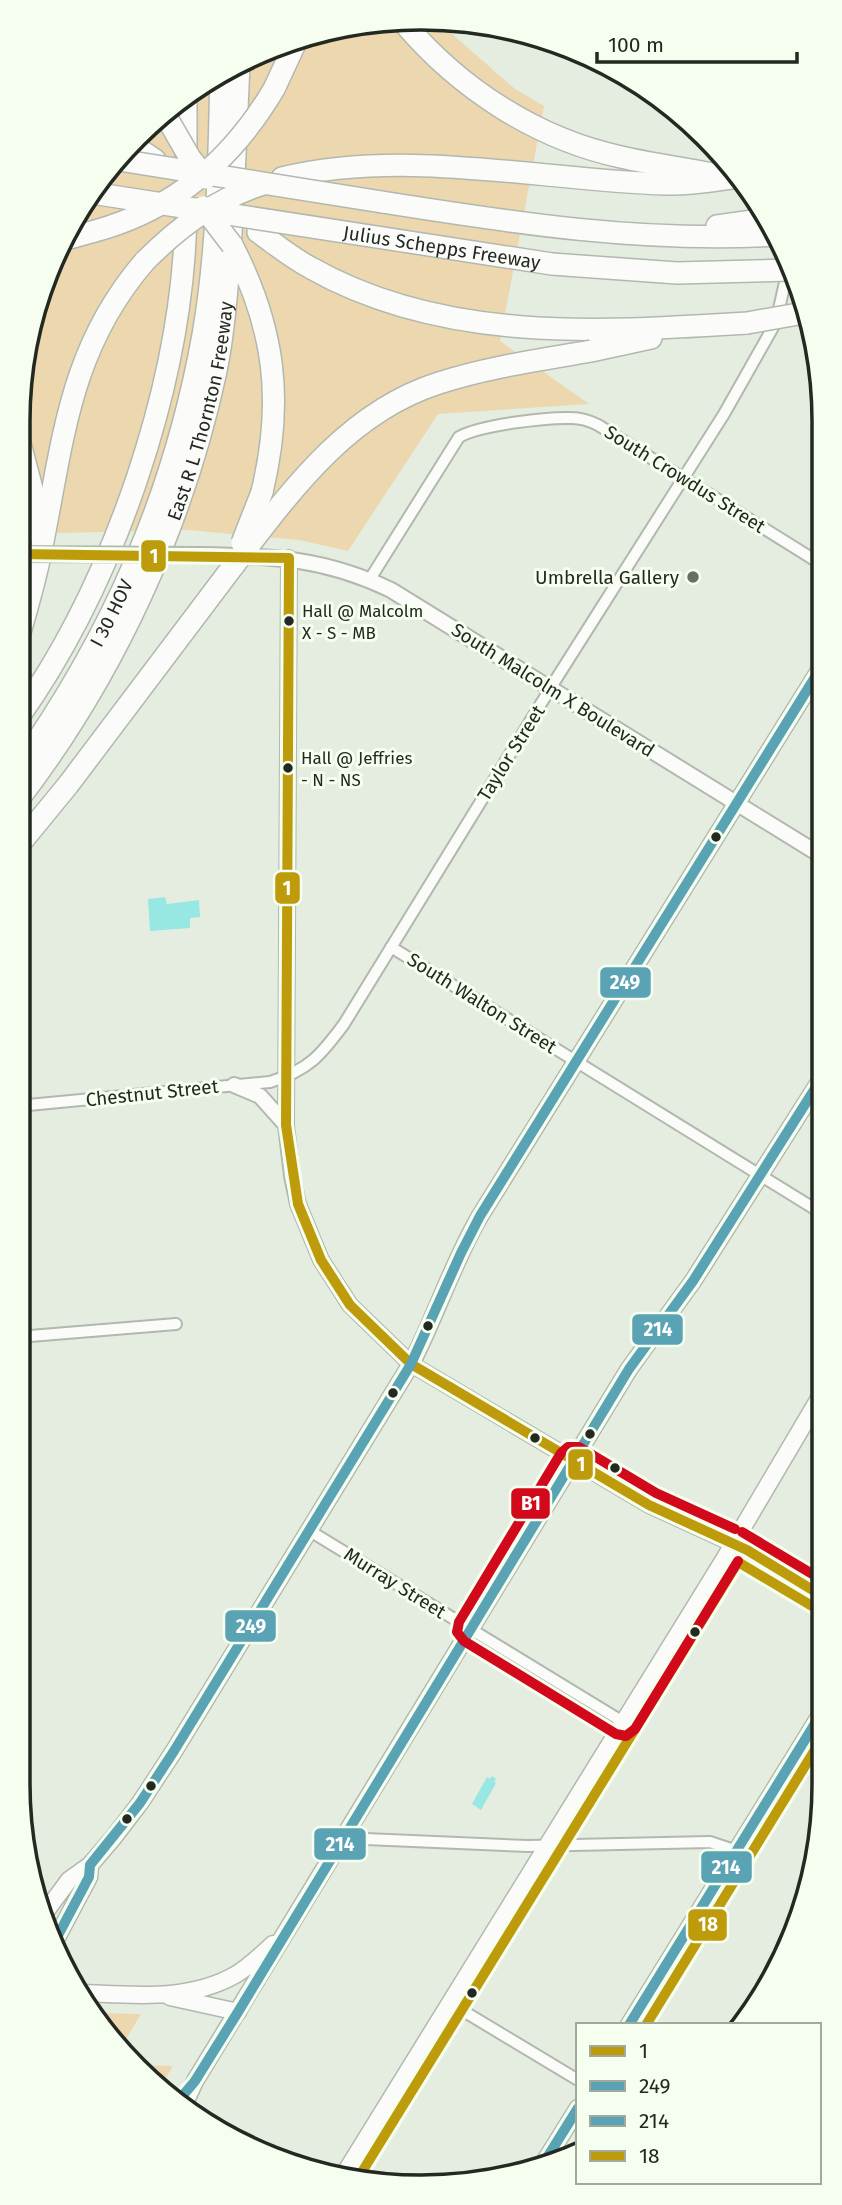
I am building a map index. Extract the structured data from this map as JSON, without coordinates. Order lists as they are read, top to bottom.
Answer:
{
  "streets": {
    "highway": ["Julius Schepps Freeway", "East R L Thornton Freeway", "I 30 HOV"],
    "street": [
      "South Crowdus Street",
      "South Malcolm X Boulevard",
      "Taylor Street",
      "South Walton Street",
      "Chestnut Street",
      "Murray Street"
    ]
  },
  "crossings": [
    ["South Crowdus Street", "South Malcolm X Boulevard"],
    ["South Crowdus Street", "Taylor Street"],
    ["South Malcolm X Boulevard", "Taylor Street"],
    ["Taylor Street", "South Walton Street"],
    ["Taylor Street", "Chestnut Street"]
  ],
  "places": ["Umbrella Gallery", "Hall @ Malcolm X - S - MB", "Hall @ Jeffries - N - NS"],
  "lines": [
    "transit line 1",
    "transit line 249",
    "transit line 214",
    "transit line B1",
    "transit line 18"
  ],
  "legend": [
    "1",
    "249",
    "214",
    "18"
  ],
  "scale_bar": "100 m"
}
